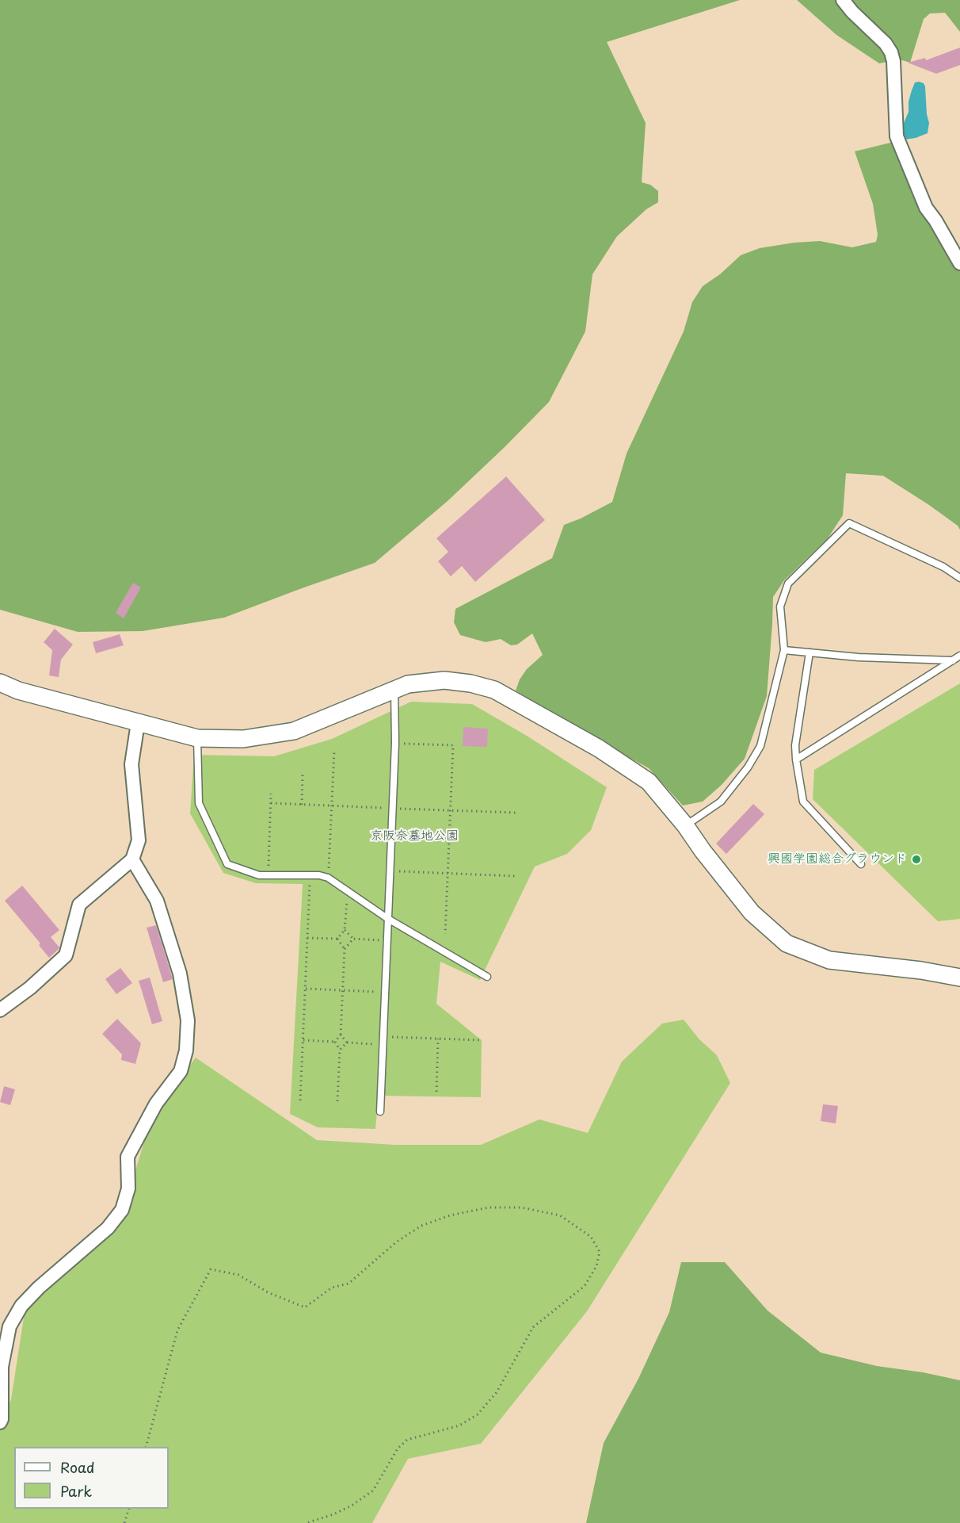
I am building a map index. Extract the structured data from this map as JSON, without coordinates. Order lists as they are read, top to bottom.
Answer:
{
  "parks": ["京阪奈墓地公園"],
  "places": ["興國学園総合グラウンド"],
  "legend": ["Road", "Park"]
}
